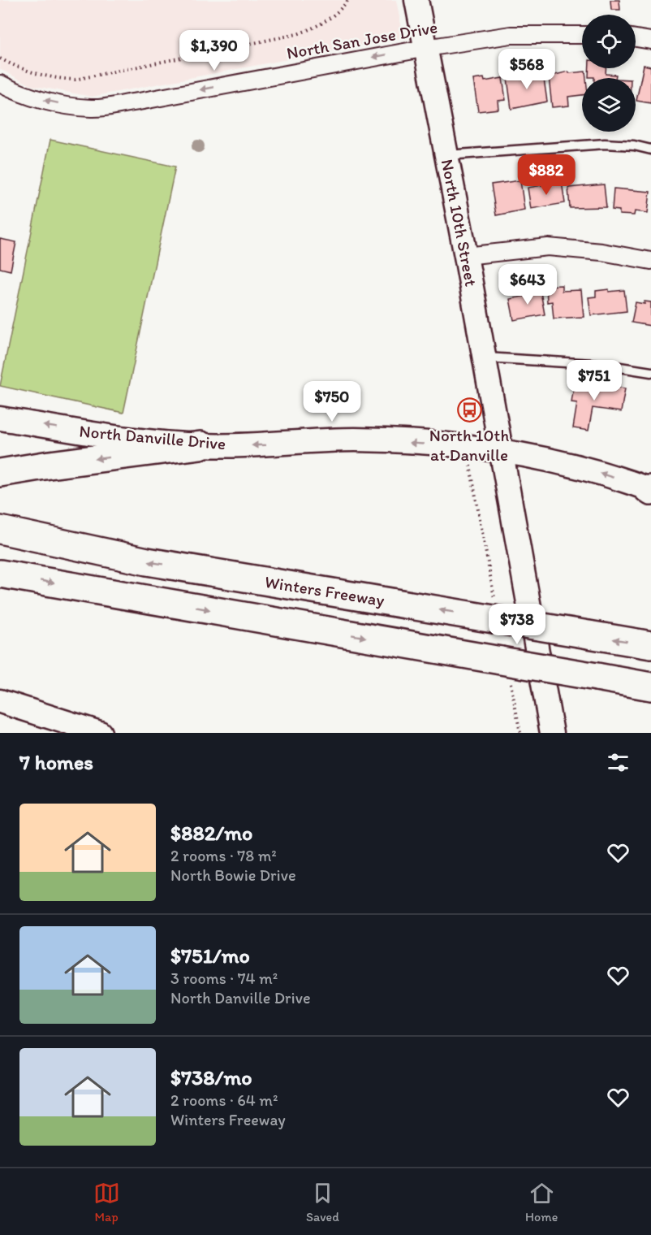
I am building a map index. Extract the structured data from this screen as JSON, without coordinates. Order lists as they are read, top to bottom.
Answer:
{
  "streets": {
    "highway": ["Winters Freeway"],
    "main road": ["North 10th Street", "North Danville Drive"],
    "street": ["North San Jose Drive"]
  },
  "crossings": [
    ["North San Jose Drive", "North 10th Street"],
    ["North 10th Street", "North Danville Drive"]
  ],
  "one_way": ["North San Jose Drive", "North Danville Drive"],
  "places": {
    "bus stop": ["North 10th at Danville"]
  },
  "page": {
    "price": [
      "$1,390",
      "$568",
      "$882",
      "$643",
      "$751",
      "$750",
      "$738"
    ],
    "heading": "7 homes",
    "list": [
      {
        "name": "$882/mo",
        "note": "2 rooms · 78 m² · North Bowie Drive"
      },
      {
        "name": "$751/mo",
        "note": "3 rooms · 74 m² · North Danville Drive"
      },
      {
        "name": "$738/mo",
        "note": "2 rooms · 64 m² · Winters Freeway"
      }
    ],
    "tabs": ["Map", "Saved", "Home"]
  }
}
